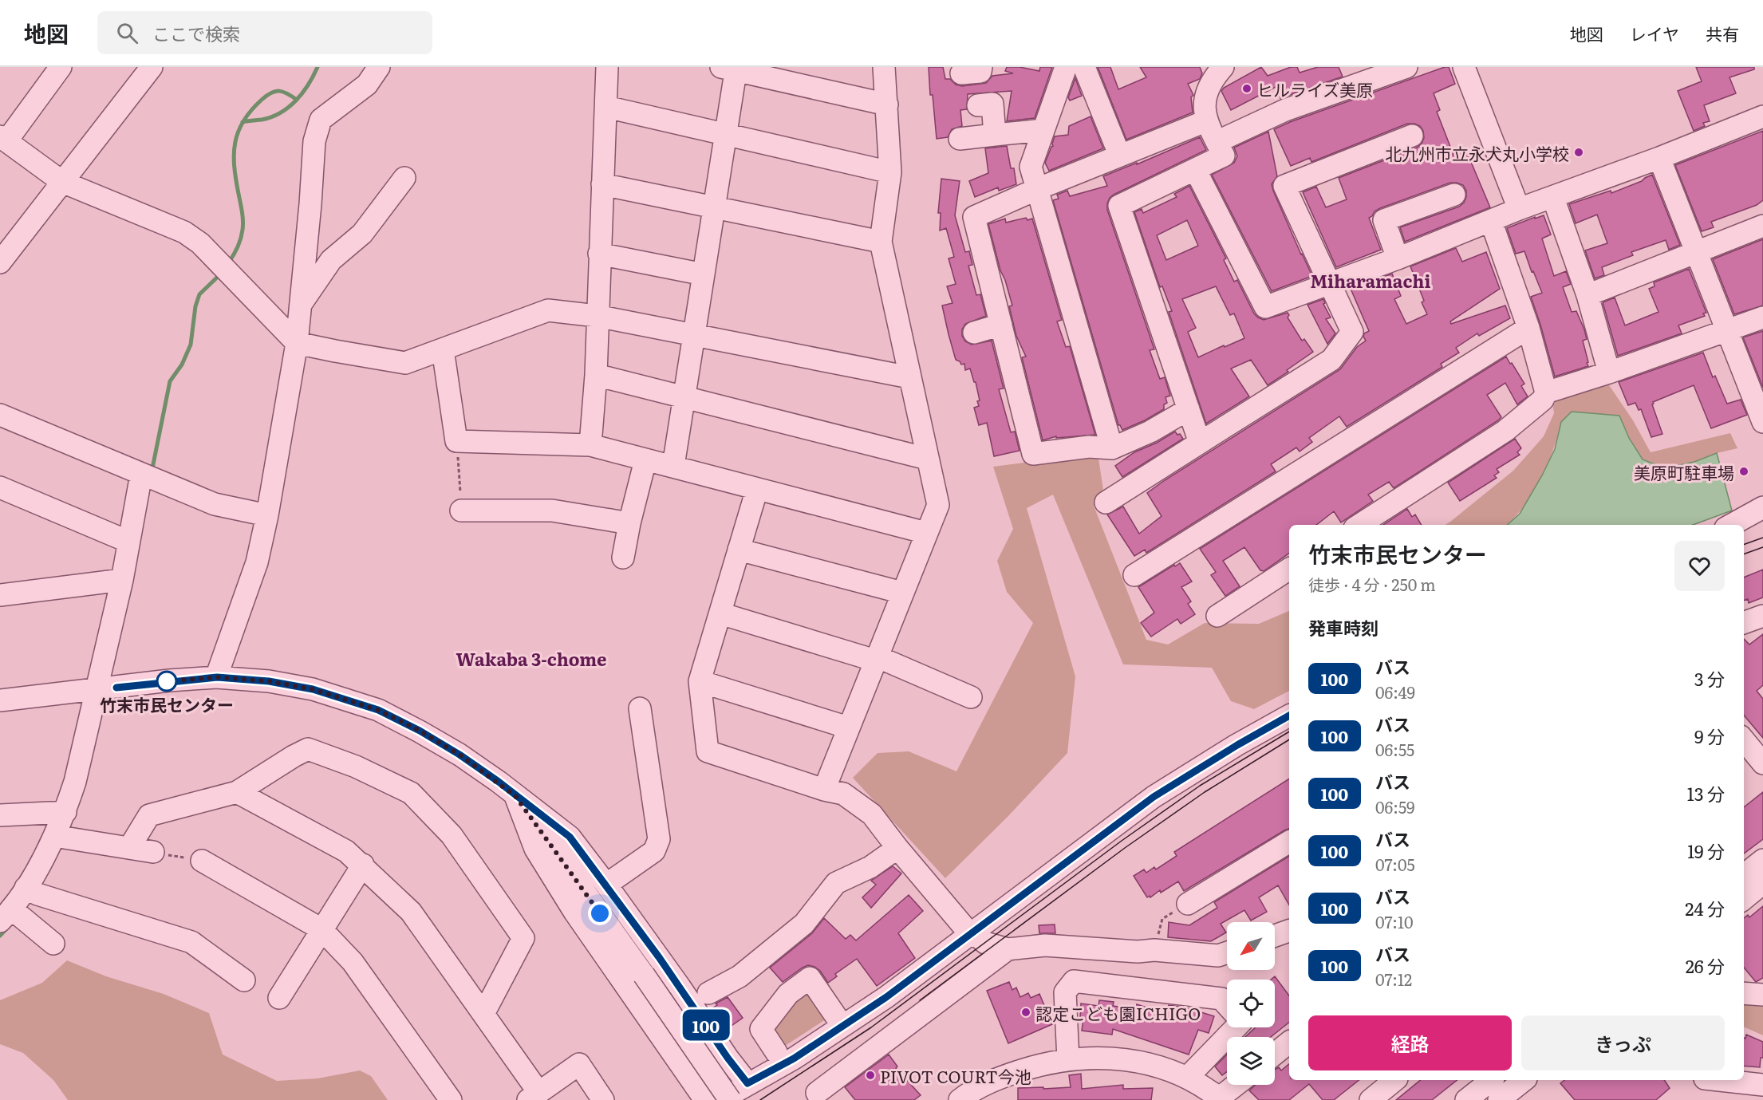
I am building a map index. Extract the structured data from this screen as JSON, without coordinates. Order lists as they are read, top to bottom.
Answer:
{
  "districts": ["Miharamachi", "Wakaba 3-chome"],
  "places": [
    "ヒルライズ美原",
    "北九州市立永犬丸小学校",
    "美原町駐車場",
    "竹末市民センター",
    "認定こども園ICHIGO",
    "PIVOT COURT今池"
  ],
  "lines": ["bus line 100"],
  "north": "bottom left",
  "page": {
    "header": "地図",
    "search": "ここで検索",
    "nav": ["地図", "レイヤ", "共有"],
    "on_map": "100",
    "heading": [
      ["竹末市民センター", "徒歩 · 4 分 · 250 m"],
      "発車時刻"
    ],
    "list": [
      {
        "mark": "100",
        "name": "バス",
        "note": "06:49",
        "value": "3 分"
      },
      {
        "mark": "100",
        "name": "バス",
        "note": "06:55",
        "value": "9 分"
      },
      {
        "mark": "100",
        "name": "バス",
        "note": "06:59",
        "value": "13 分"
      },
      {
        "mark": "100",
        "name": "バス",
        "note": "07:05",
        "value": "19 分"
      },
      {
        "mark": "100",
        "name": "バス",
        "note": "07:10",
        "value": "24 分"
      },
      {
        "mark": "100",
        "name": "バス",
        "note": "07:12",
        "value": "26 分"
      }
    ],
    "buttons": ["経路", "きっぷ"]
  }
}
